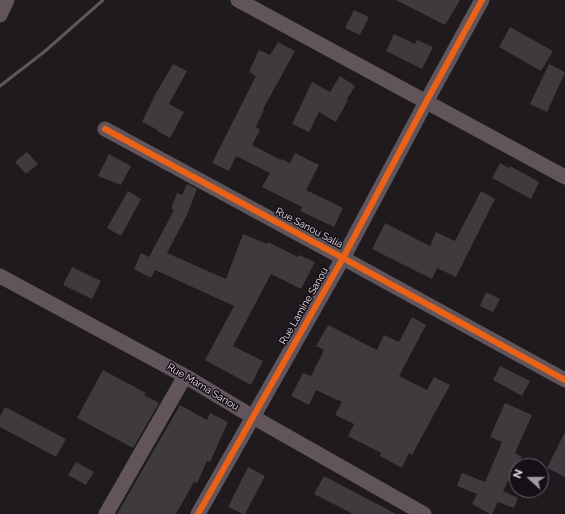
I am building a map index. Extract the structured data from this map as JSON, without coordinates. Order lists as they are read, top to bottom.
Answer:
{
  "streets": {
    "street": ["Rue Sanou Salia", "Rue Lamine Sanou", "Rue Mama Sanou"]
  },
  "crossings": [
    ["Rue Sanou Salia", "Rue Lamine Sanou"],
    ["Rue Lamine Sanou", "Rue Mama Sanou"]
  ],
  "north": "left"
}
